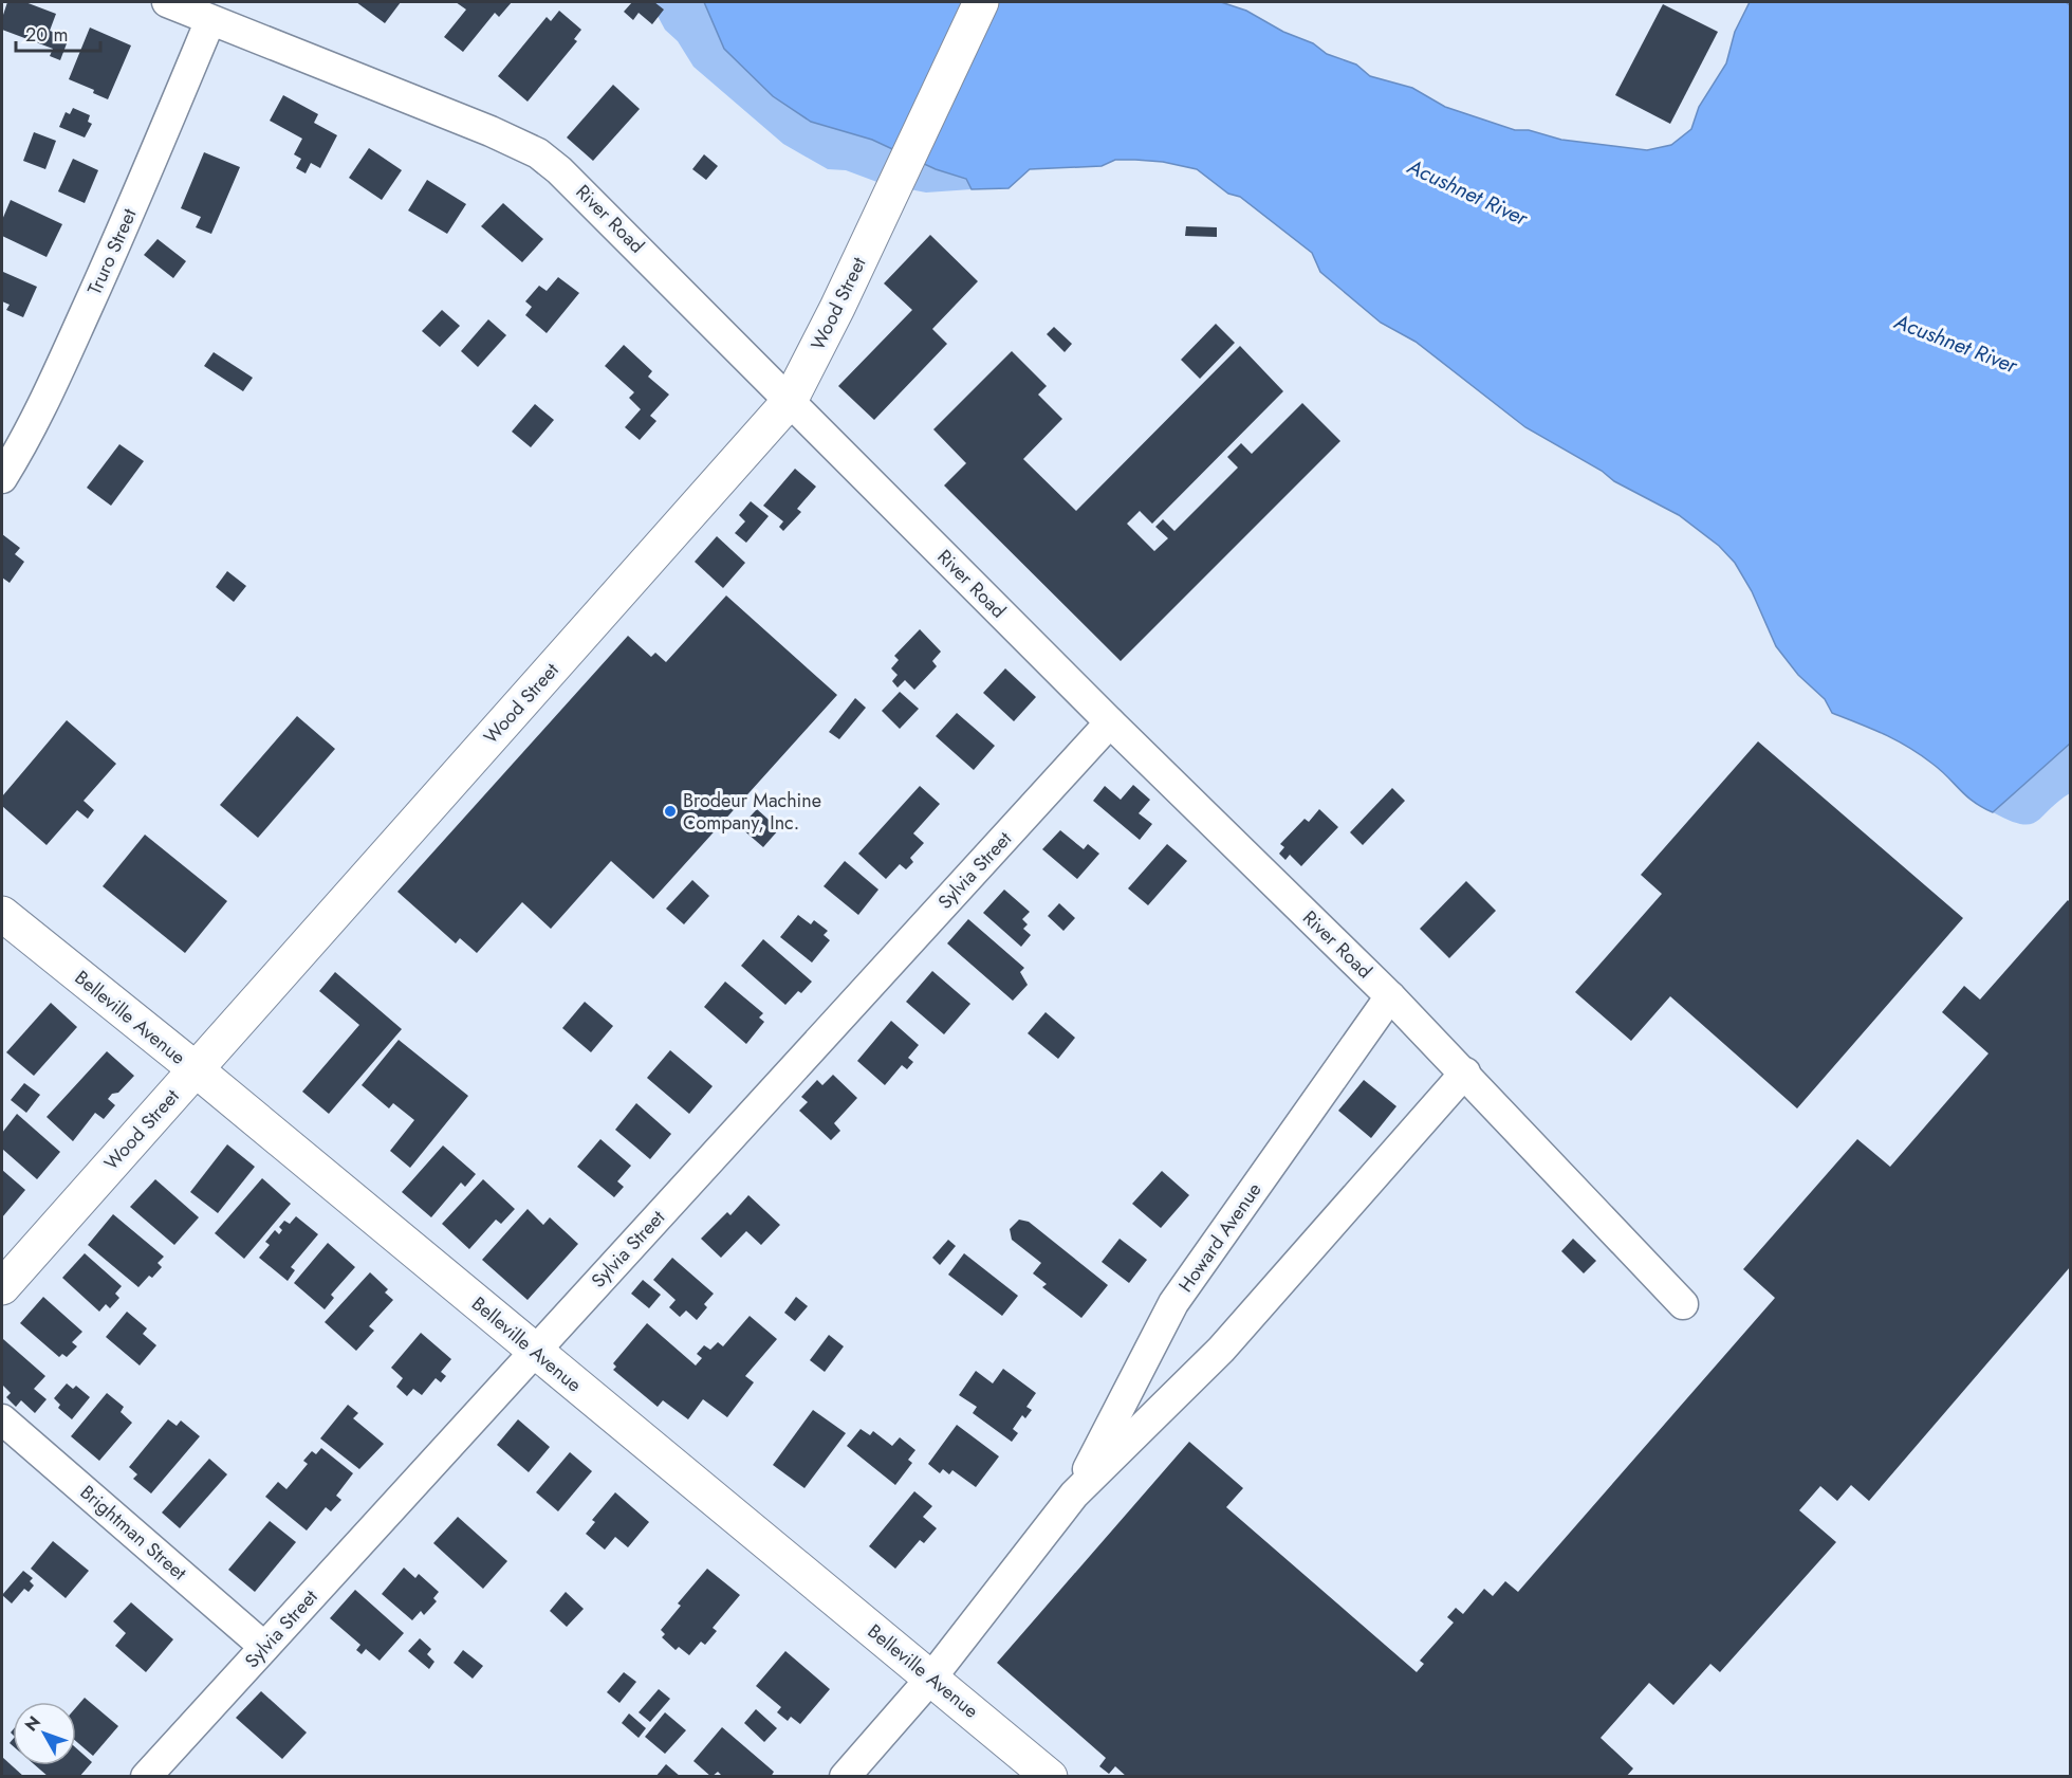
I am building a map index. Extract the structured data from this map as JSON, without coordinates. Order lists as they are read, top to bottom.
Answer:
{
  "streets": {
    "street": [
      "River Road",
      "Truro Street",
      "Wood Street",
      "Sylvia Street",
      "Belleville Avenue",
      "Howard Avenue",
      "Brightman Street"
    ]
  },
  "crossings": [
    ["River Road", "Truro Street"],
    ["River Road", "Wood Street"],
    ["River Road", "Sylvia Street"],
    ["River Road", "Howard Avenue"],
    ["Wood Street", "Belleville Avenue"],
    ["Sylvia Street", "Belleville Avenue"],
    ["Sylvia Street", "Brightman Street"],
    ["Belleville Avenue", "Howard Avenue"]
  ],
  "water": ["Acushnet River"],
  "places": ["Brodeur Machine Company, Inc."],
  "scale_bar": "20 m",
  "north": "top left"
}
